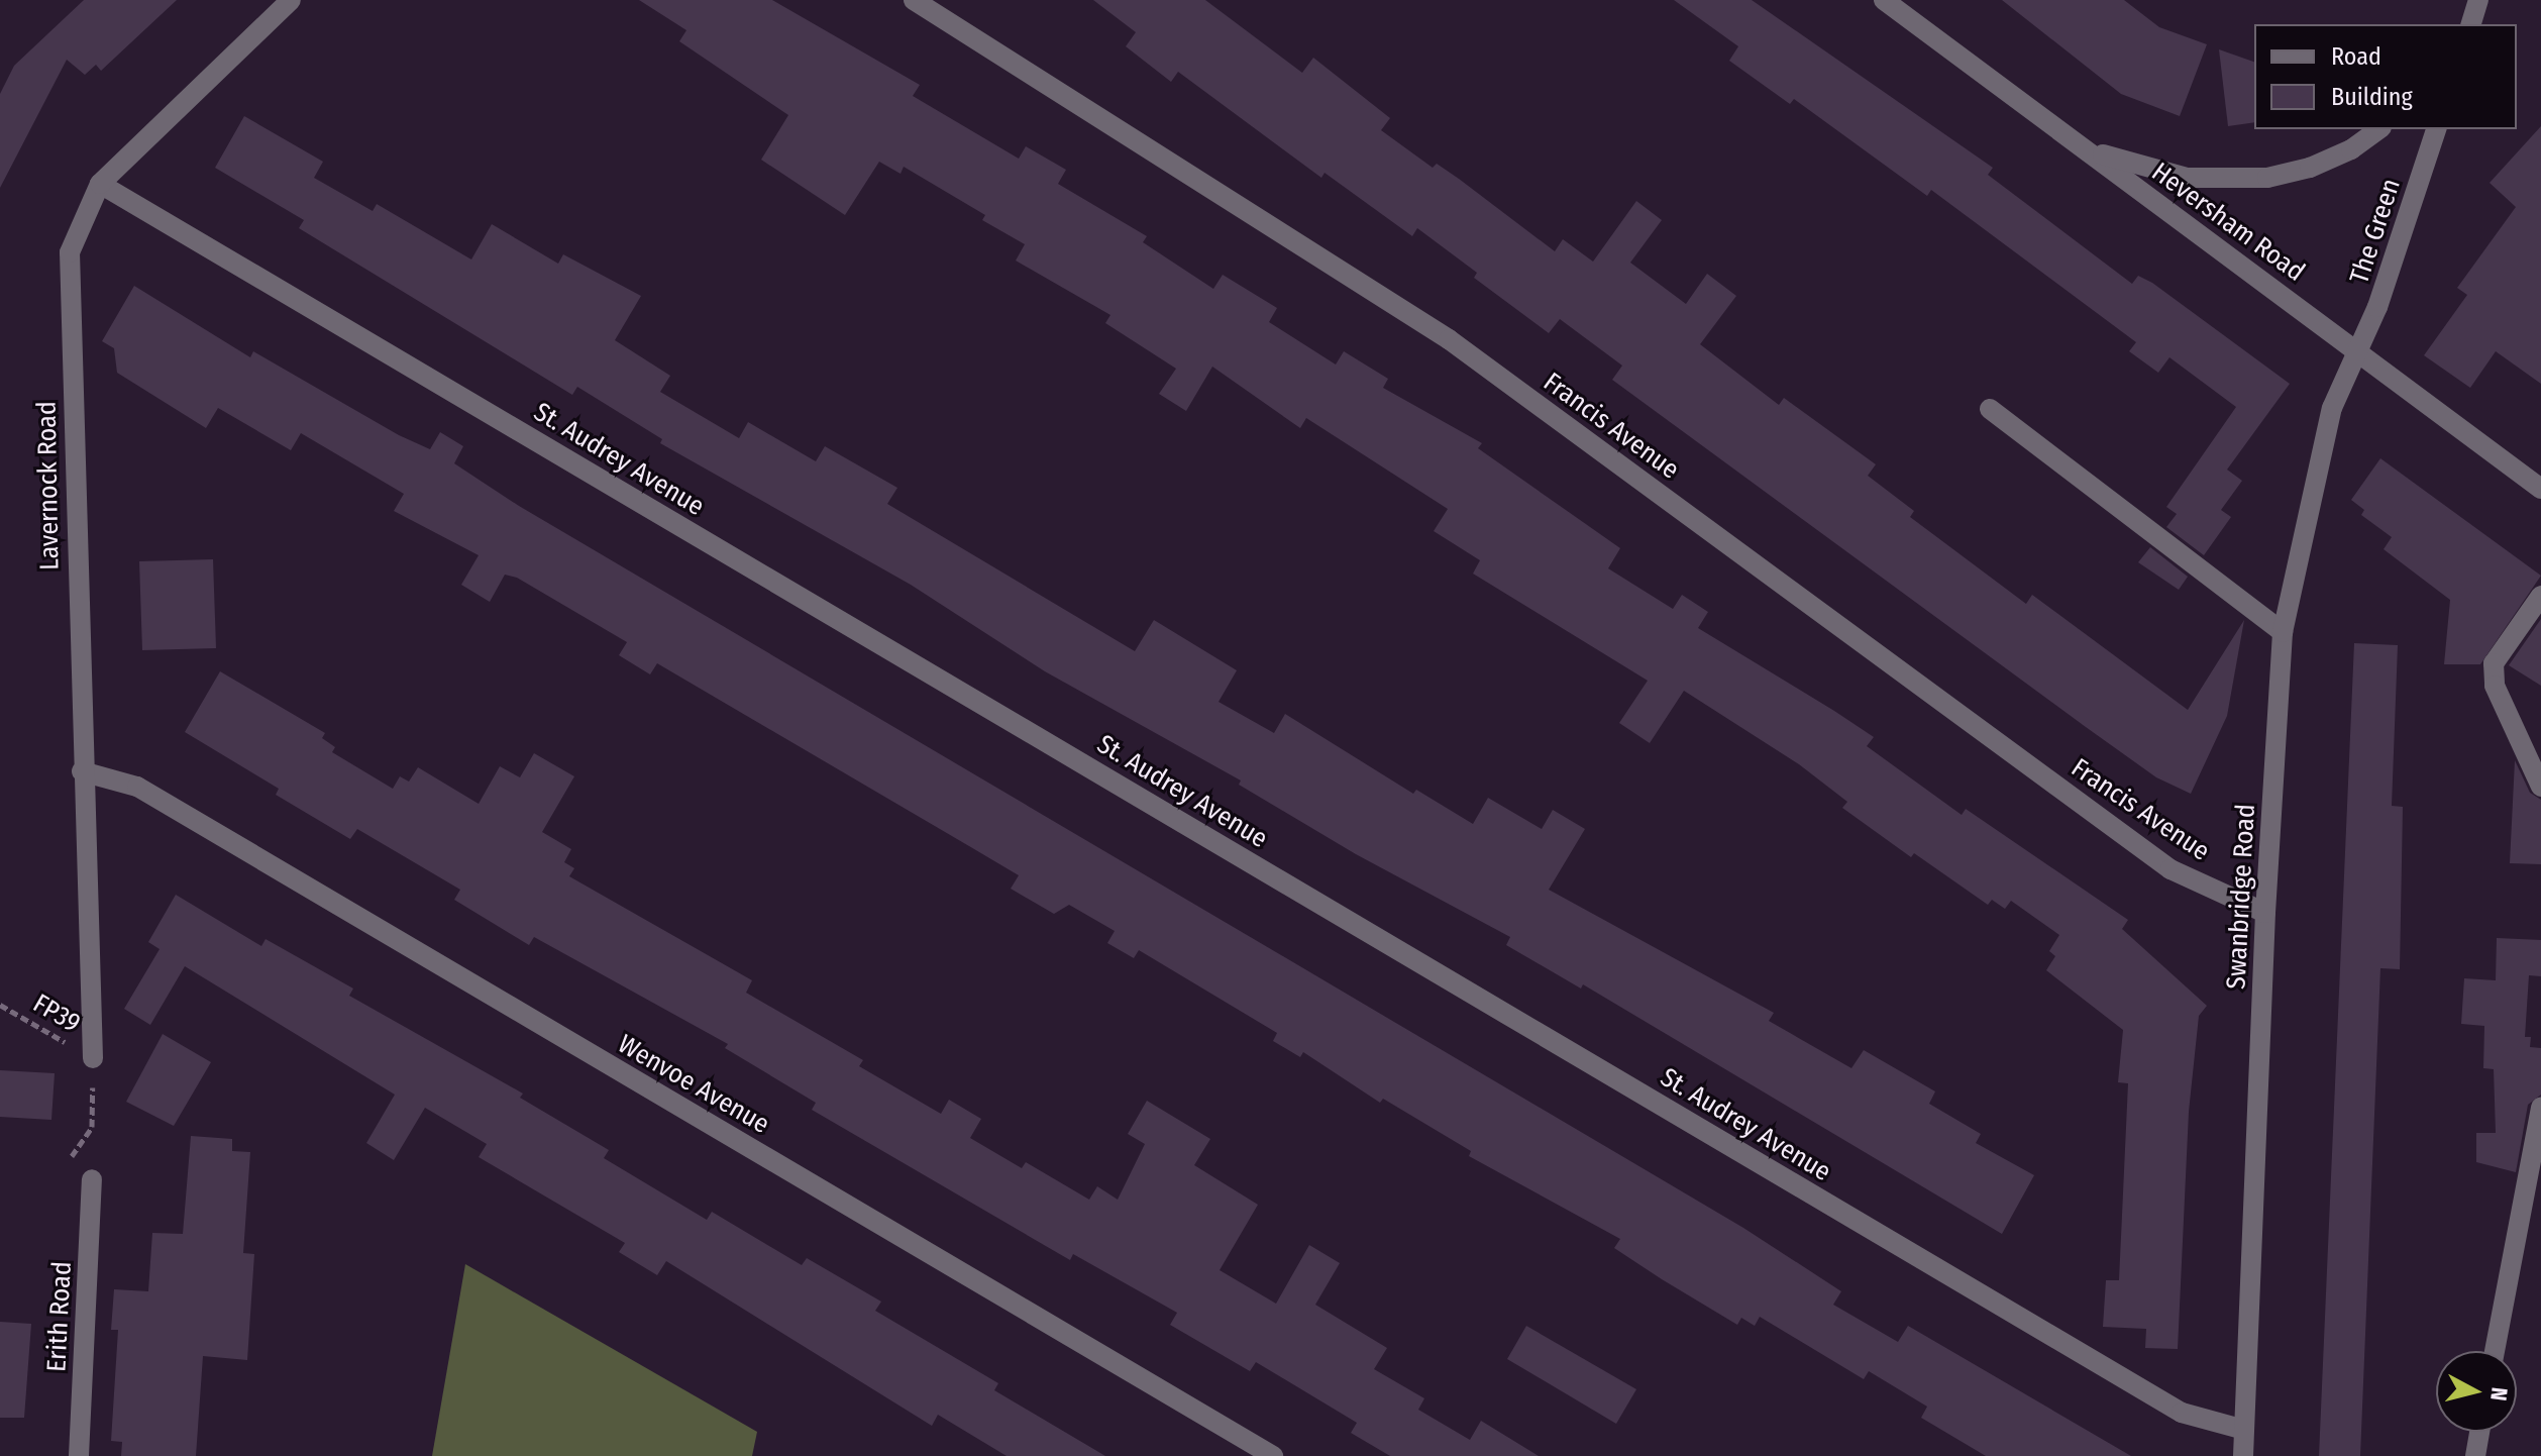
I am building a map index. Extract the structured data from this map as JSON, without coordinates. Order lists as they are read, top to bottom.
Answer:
{
  "streets": {
    "street": [
      "Heversham Road",
      "The Green",
      "Francis Avenue",
      "St. Audrey Avenue",
      "Lavernock Road",
      "Swanbridge Road",
      "Wenvoe Avenue",
      "Erith Road"
    ],
    "path": ["FP39"]
  },
  "crossings": [
    ["Heversham Road", "The Green"],
    ["Heversham Road", "Swanbridge Road"],
    ["The Green", "Swanbridge Road"],
    ["Francis Avenue", "Swanbridge Road"],
    ["St. Audrey Avenue", "Lavernock Road"],
    ["St. Audrey Avenue", "Swanbridge Road"],
    ["Lavernock Road", "FP39"],
    ["Lavernock Road", "Wenvoe Avenue"]
  ],
  "legend": ["Road", "Building"],
  "north": "right"
}
